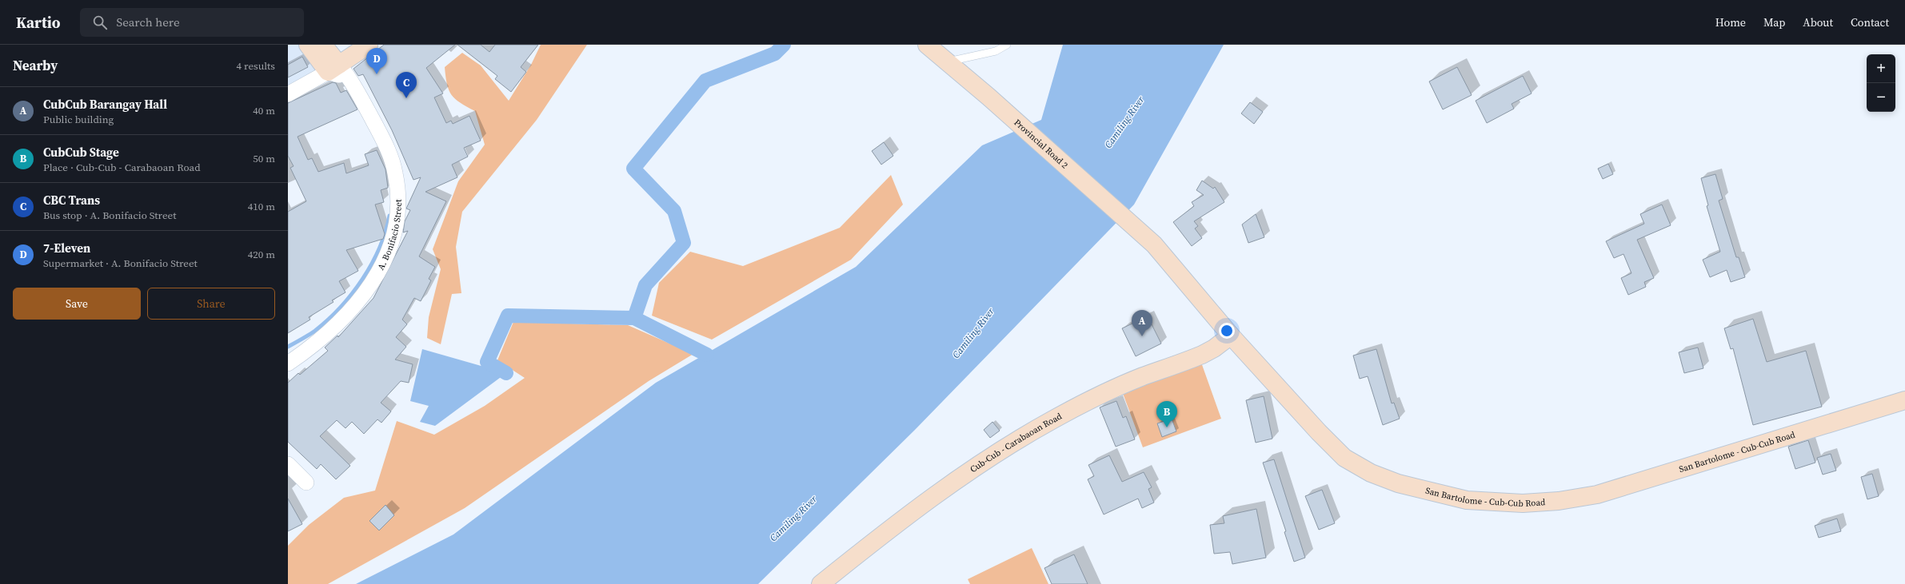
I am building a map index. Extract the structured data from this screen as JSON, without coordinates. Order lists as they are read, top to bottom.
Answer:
{
  "streets": {
    "street": [
      "Provincial Road 2",
      "A. Bonifacio Street",
      "Cub-Cub - Carabaoan Road",
      "San Bartolome - Cub-Cub Road"
    ]
  },
  "crossings": [
    ["Provincial Road 2", "San Bartolome - Cub-Cub Road"],
    ["Cub-Cub - Carabaoan Road", "San Bartolome - Cub-Cub Road"]
  ],
  "water": ["Camiling River"],
  "page": {
    "header": "Kartio",
    "search": "Search here",
    "nav": [
      "Home",
      "Map",
      "About",
      "Contact"
    ],
    "heading": ["Nearby", "4 results"],
    "pins": [
      "D",
      "C",
      "A",
      "B"
    ],
    "map_buttons": ["+", "−"],
    "list": [
      {
        "mark": "A",
        "name": "CubCub Barangay Hall",
        "note": "Public building",
        "value": "40 m"
      },
      {
        "mark": "B",
        "name": "CubCub Stage",
        "note": "Place · Cub-Cub - Carabaoan Road",
        "value": "50 m"
      },
      {
        "mark": "C",
        "name": "CBC Trans",
        "note": "Bus stop · A. Bonifacio Street",
        "value": "410 m"
      },
      {
        "mark": "D",
        "name": "7-Eleven",
        "note": "Supermarket · A. Bonifacio Street",
        "value": "420 m"
      }
    ],
    "buttons": ["Save", "Share"]
  }
}
